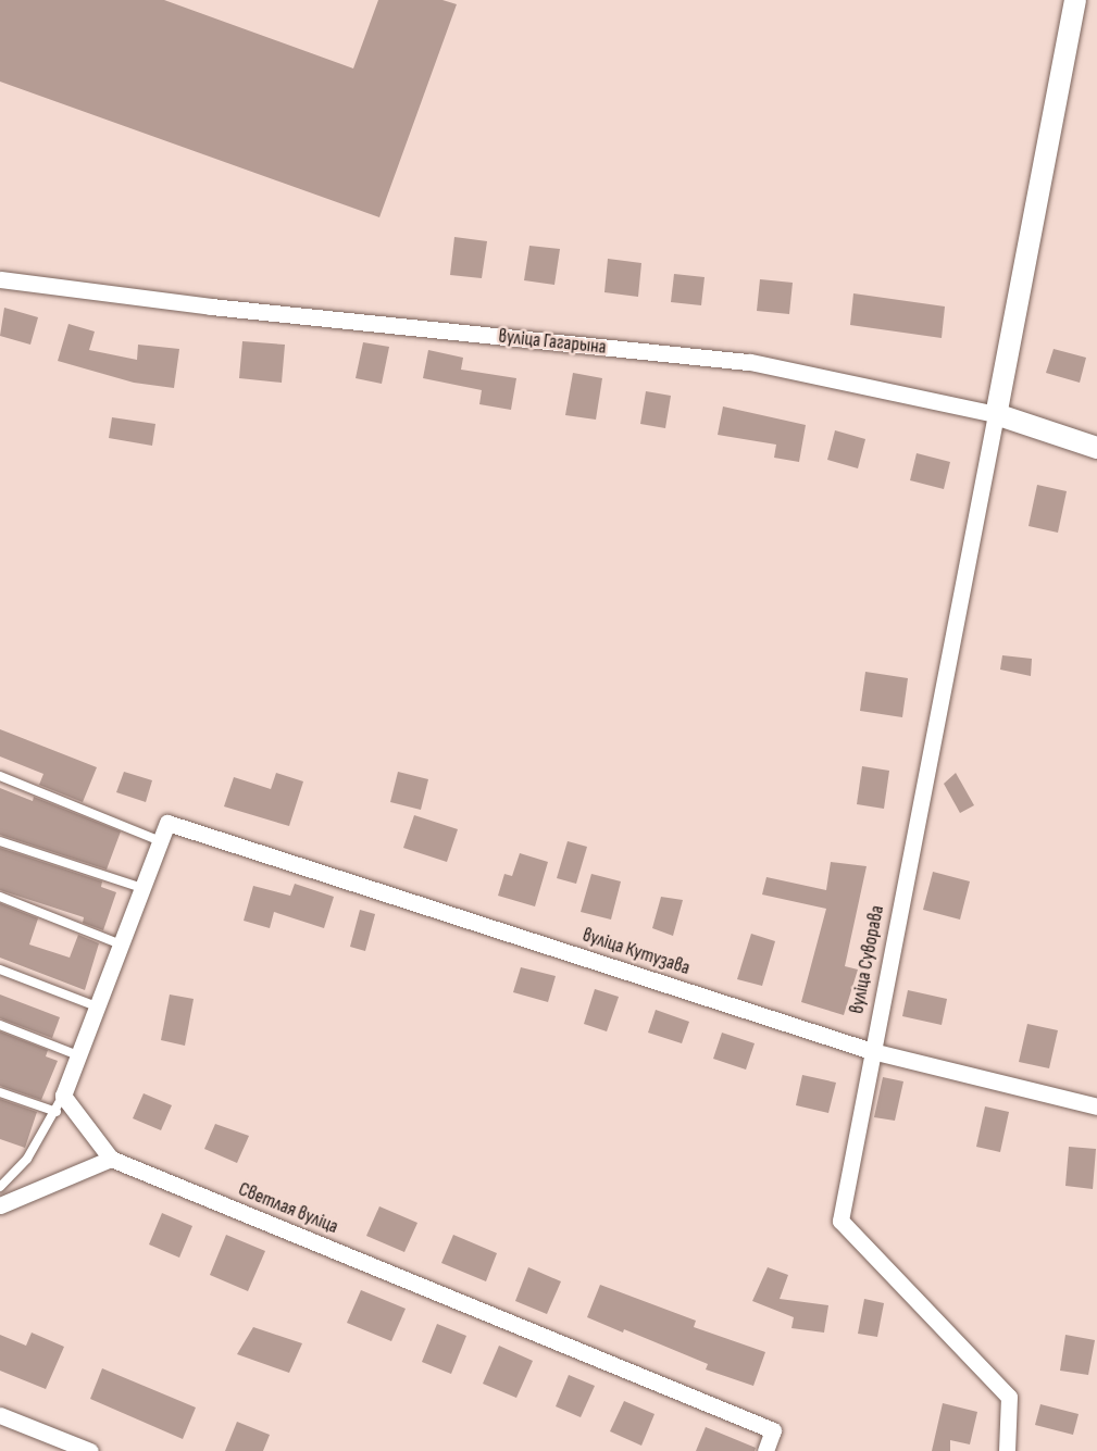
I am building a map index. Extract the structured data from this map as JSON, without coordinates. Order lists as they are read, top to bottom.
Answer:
{
  "streets": {
    "street": [
      "вуліца Гагарына",
      "вуліца Кутузава",
      "вуліца Суворава",
      "Светлая вуліца"
    ]
  },
  "crossings": [
    ["вуліца Гагарына", "вуліца Суворава"],
    ["вуліца Кутузава", "вуліца Суворава"]
  ]
}
